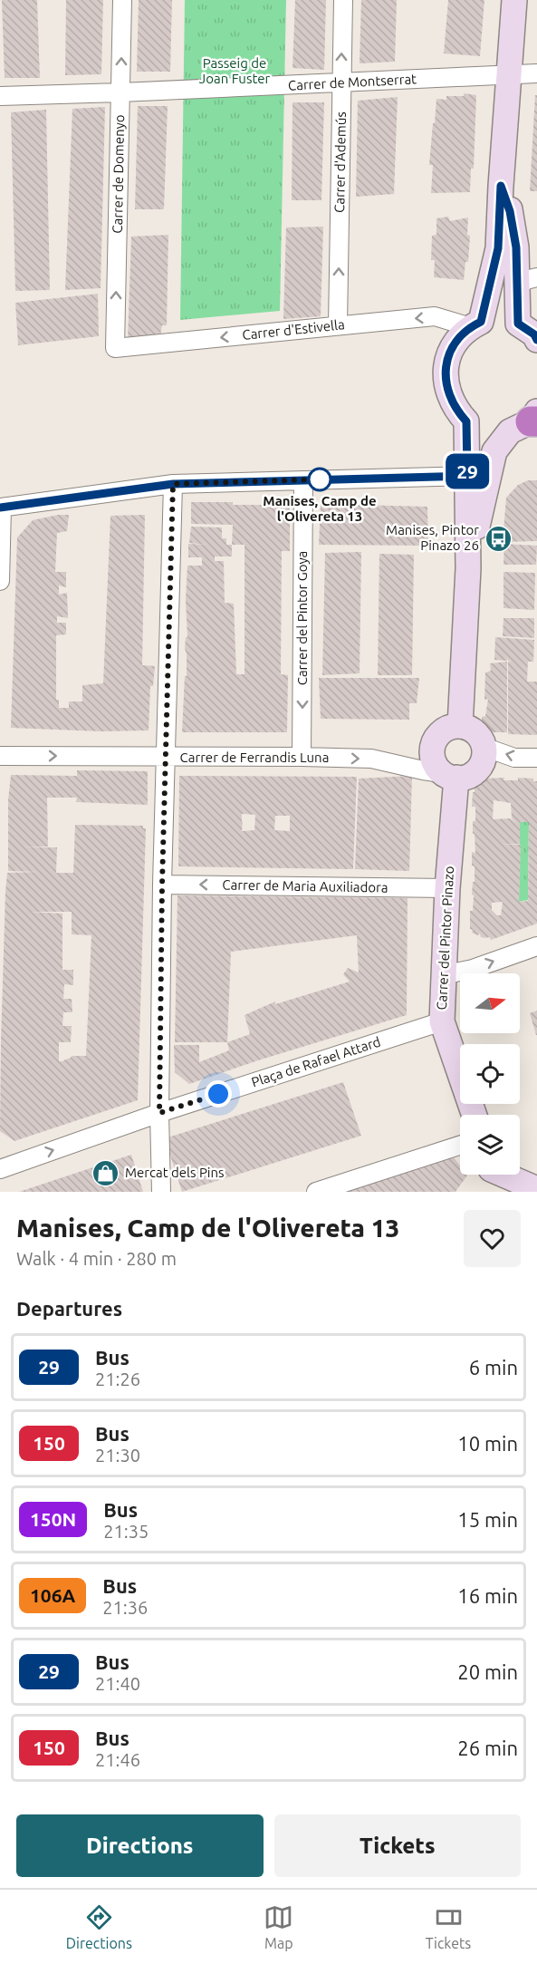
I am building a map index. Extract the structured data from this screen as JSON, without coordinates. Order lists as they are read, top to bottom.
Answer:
{
  "streets": {
    "street": [
      "Carrer de Montserrat",
      "Carrer d'Ademús",
      "Carrer de Domenyo",
      "Carrer d'Estivella",
      "Carrer del Pintor Goya",
      "Carrer de Ferrandis Luna",
      "Carrer de Maria Auxiliadora",
      "Carrer del Pintor Pinazo",
      "Plaça de Rafael Attard"
    ]
  },
  "crossings": [
    ["Carrer de Montserrat", "Carrer d'Ademús"],
    ["Carrer de Montserrat", "Carrer de Domenyo"],
    ["Carrer d'Ademús", "Carrer d'Estivella"],
    ["Carrer de Domenyo", "Carrer d'Estivella"],
    ["Carrer del Pintor Goya", "Carrer de Ferrandis Luna"],
    ["Carrer de Ferrandis Luna", "Carrer del Pintor Pinazo"],
    ["Carrer de Maria Auxiliadora", "Carrer del Pintor Pinazo"],
    ["Carrer del Pintor Pinazo", "Plaça de Rafael Attard"]
  ],
  "one_way": [
    "Carrer d'Ademús",
    "Carrer de Domenyo",
    "Carrer de Ferrandis Luna",
    "Carrer de Maria Auxiliadora",
    "Plaça de Rafael Attard"
  ],
  "parks": ["Passeig de Joan Fuster"],
  "places": {
    "other": ["Manises, Camp de l'Olivereta 13"],
    "bus stop": ["Manises, Pintor Pinazo 26"],
    "shop": ["Mercat dels Pins"]
  },
  "lines": ["bus line 29"],
  "north": "right",
  "page": {
    "on_map": "29",
    "heading": [
      ["Manises, Camp de l'Olivereta 13", "Walk · 4 min · 280 m"],
      "Departures"
    ],
    "list": [
      {
        "mark": "29",
        "name": "Bus",
        "note": "21:26",
        "value": "6 min"
      },
      {
        "mark": "150",
        "name": "Bus",
        "note": "21:30",
        "value": "10 min"
      },
      {
        "mark": "150N",
        "name": "Bus",
        "note": "21:35",
        "value": "15 min"
      },
      {
        "mark": "106A",
        "name": "Bus",
        "note": "21:36",
        "value": "16 min"
      },
      {
        "mark": "29",
        "name": "Bus",
        "note": "21:40",
        "value": "20 min"
      },
      {
        "mark": "150",
        "name": "Bus",
        "note": "21:46",
        "value": "26 min"
      }
    ],
    "buttons": ["Directions", "Tickets"],
    "tabs": ["Directions", "Map", "Tickets"]
  }
}
